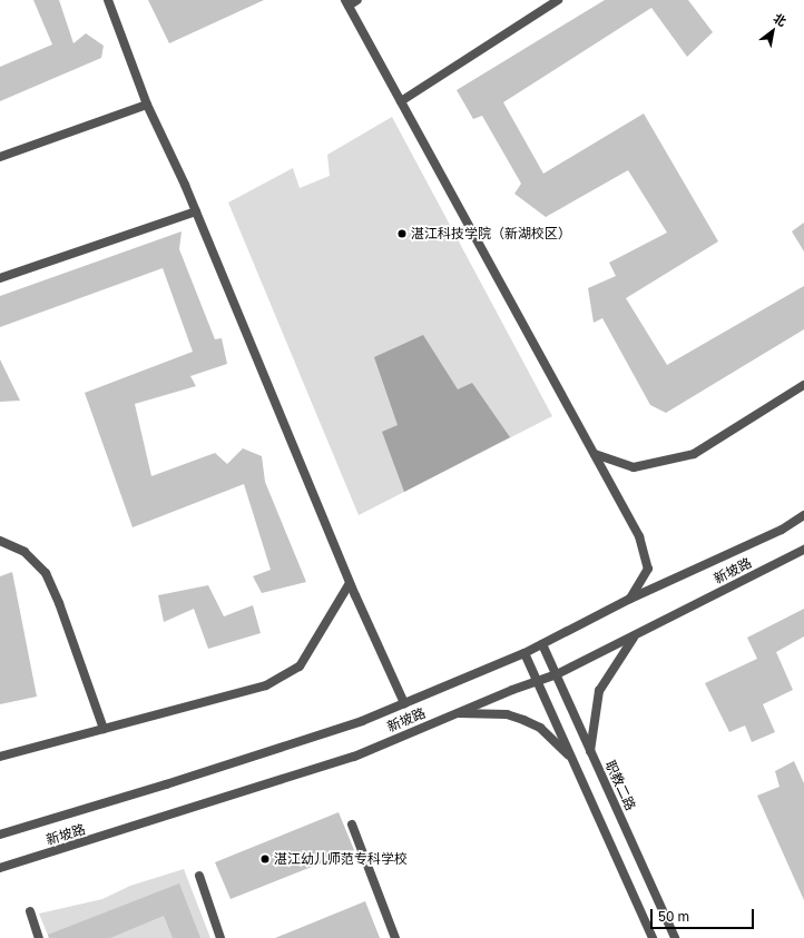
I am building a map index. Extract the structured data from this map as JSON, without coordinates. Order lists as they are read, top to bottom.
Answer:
{
  "streets": {
    "street": ["新坡路", "职教二路"]
  },
  "crossings": [
    ["新坡路", "职教二路"]
  ],
  "places": ["湛江科技学院（新湖校区）", "湛江幼儿师范专科学校"],
  "scale_bar": "50 m",
  "north": "top right"
}
